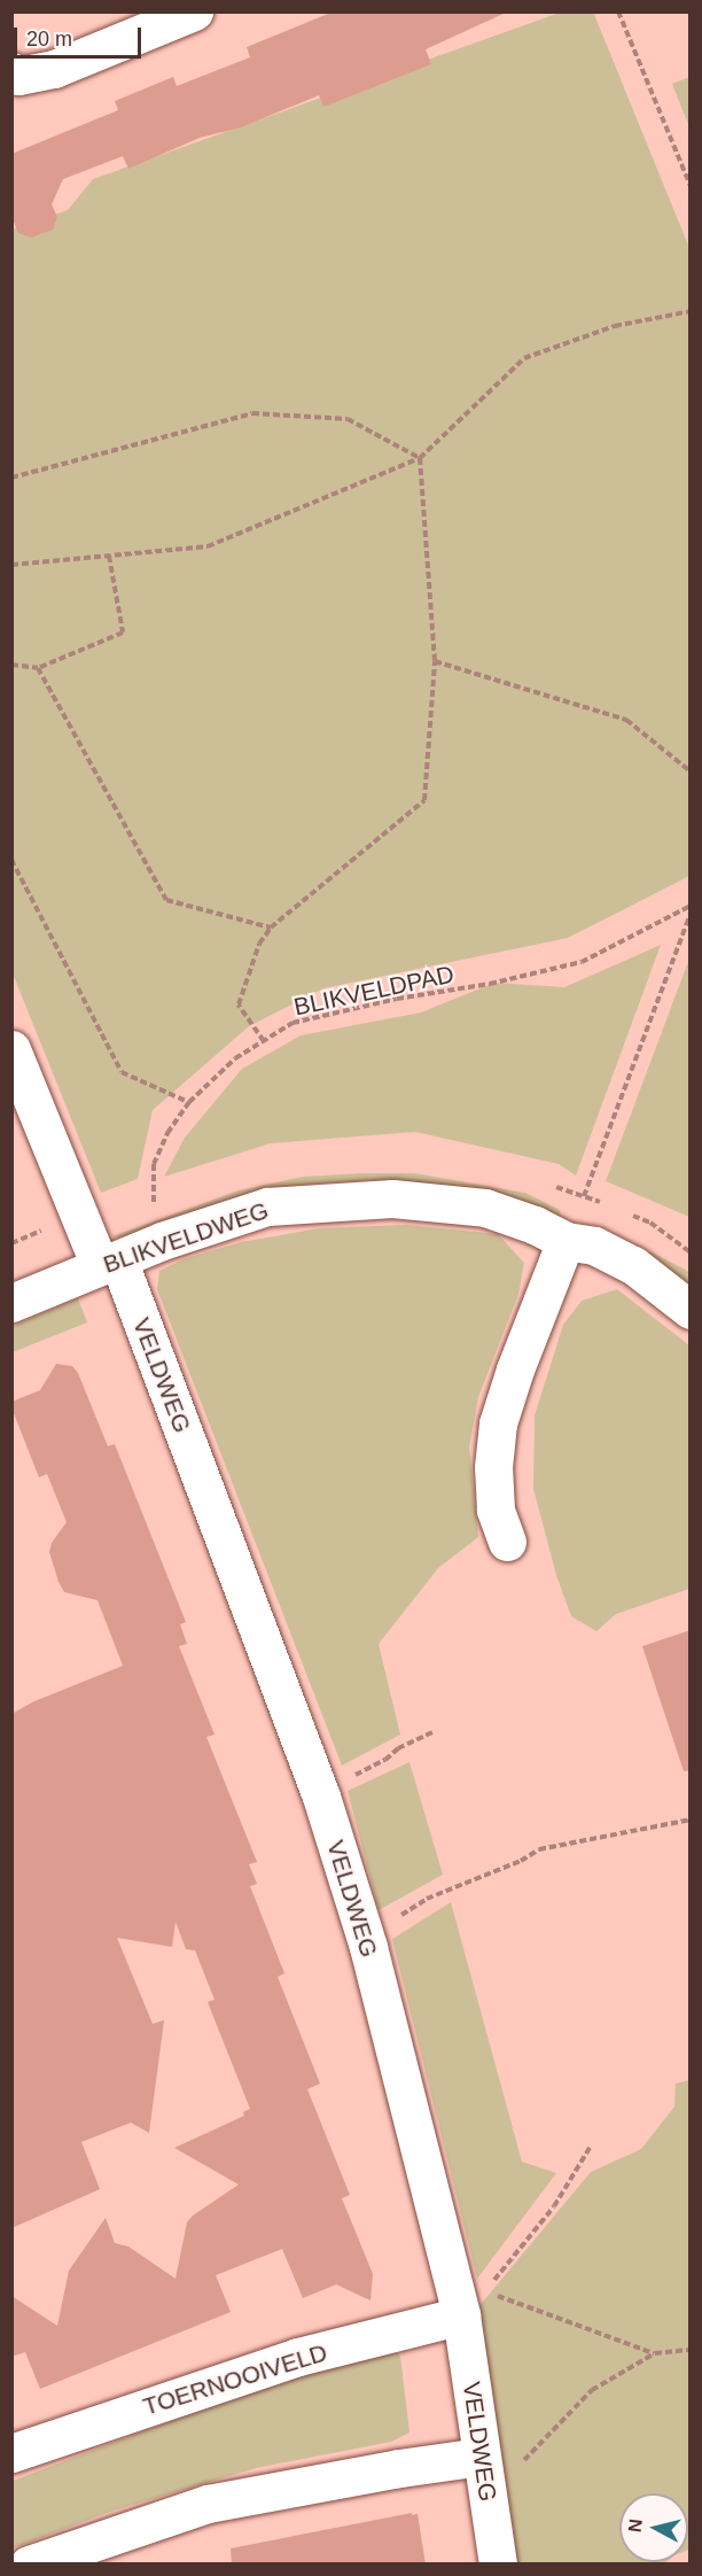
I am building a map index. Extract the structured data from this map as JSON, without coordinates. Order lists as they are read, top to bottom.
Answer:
{
  "streets": {
    "street": ["BLIKVELDWEG", "VELDWEG", "TOERNOOIVELD"],
    "path": ["BLIKVELDPAD"]
  },
  "crossings": [
    ["BLIKVELDWEG", "VELDWEG"],
    ["VELDWEG", "TOERNOOIVELD"]
  ],
  "scale_bar": "20 m",
  "north": "left"
}
